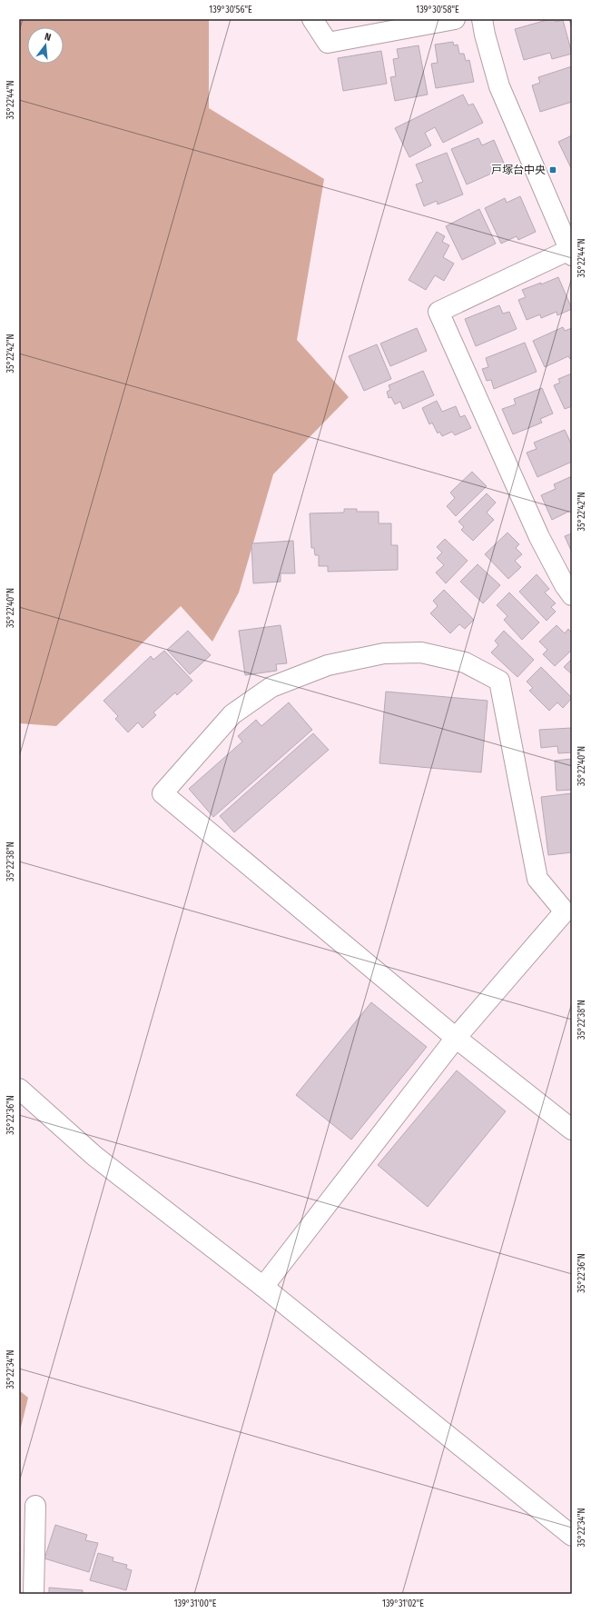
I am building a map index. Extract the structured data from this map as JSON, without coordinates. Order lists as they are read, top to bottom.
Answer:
{
  "places": {
    "transit": ["戸塚台中央"]
  },
  "north": "top",
  "coordinates": [
    "139°30'56\"E",
    "139°30'58\"E",
    "35°22'44\"N",
    "35°22'42\"N",
    "35°22'40\"N",
    "35°22'38\"N",
    "35°22'36\"N",
    "35°22'34\"N",
    "139°31'00\"E",
    "139°31'02\"E"
  ]
}
